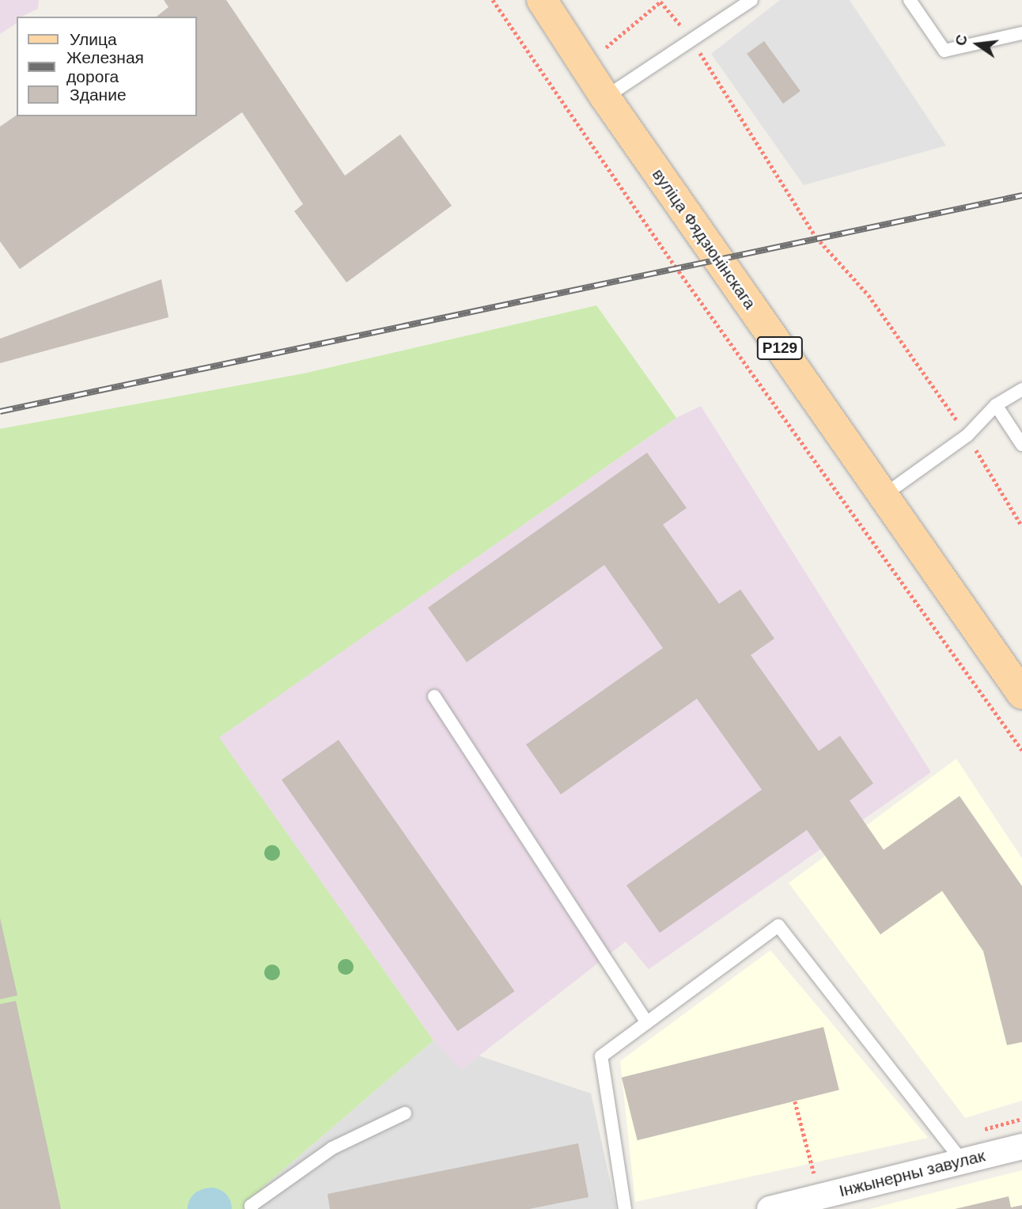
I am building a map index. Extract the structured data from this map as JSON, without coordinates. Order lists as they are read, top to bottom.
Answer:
{
  "streets": {
    "main road": ["вуліца Фядзюнінскага", "Р129"],
    "street": ["Інжынерны завулак"]
  },
  "legend": ["Улица", "Железная дорога", "Здание"],
  "north": "left"
}
